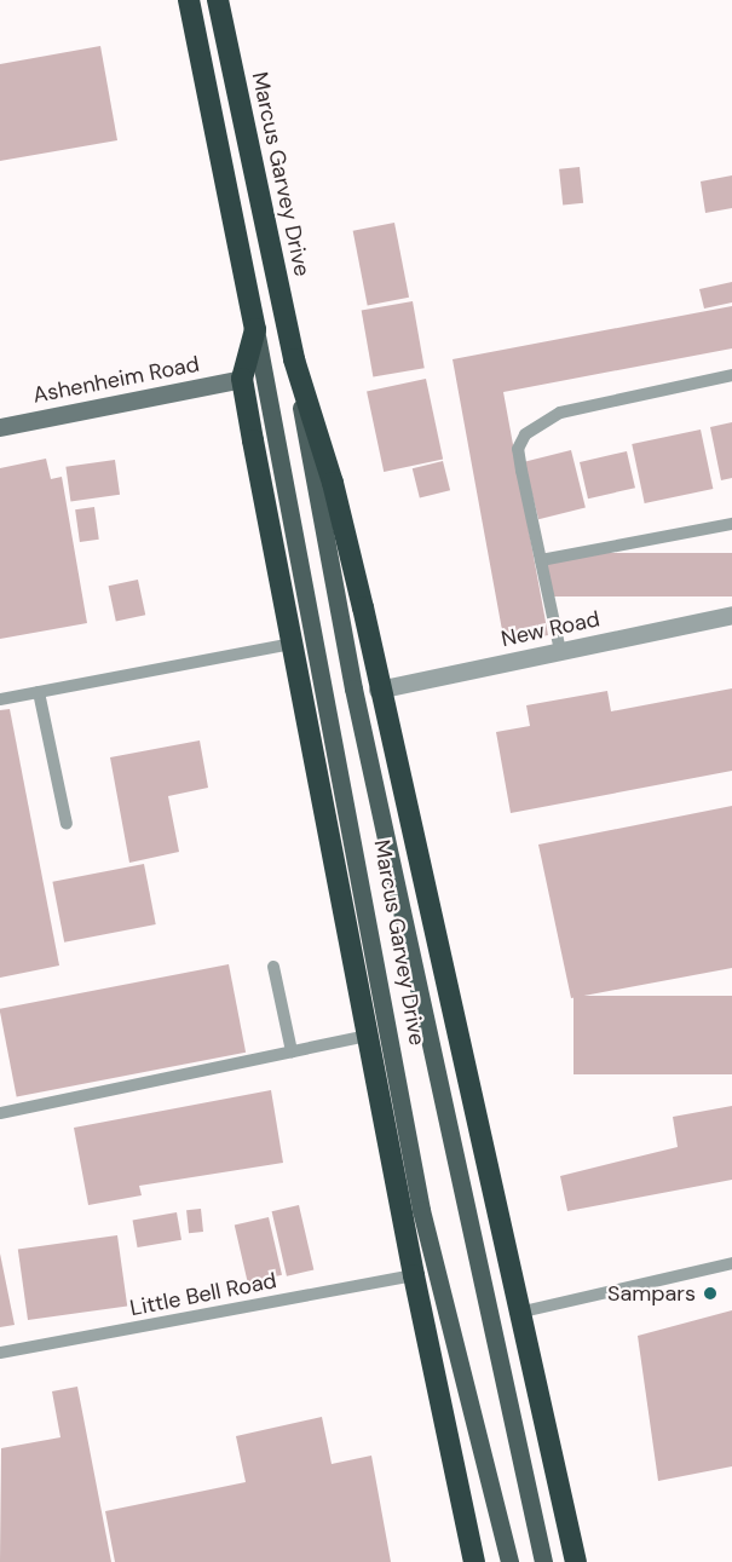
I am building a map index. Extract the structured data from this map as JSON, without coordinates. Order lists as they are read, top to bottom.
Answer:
{
  "streets": {
    "highway": ["Marcus Garvey Drive"],
    "street": ["Ashenheim Road", "New Road"],
    "lane": ["Little Bell Road"]
  },
  "crossings": [
    ["Marcus Garvey Drive", "Ashenheim Road"],
    ["Marcus Garvey Drive", "New Road"],
    ["Marcus Garvey Drive", "Little Bell Road"]
  ],
  "places": ["Sampars"]
}
